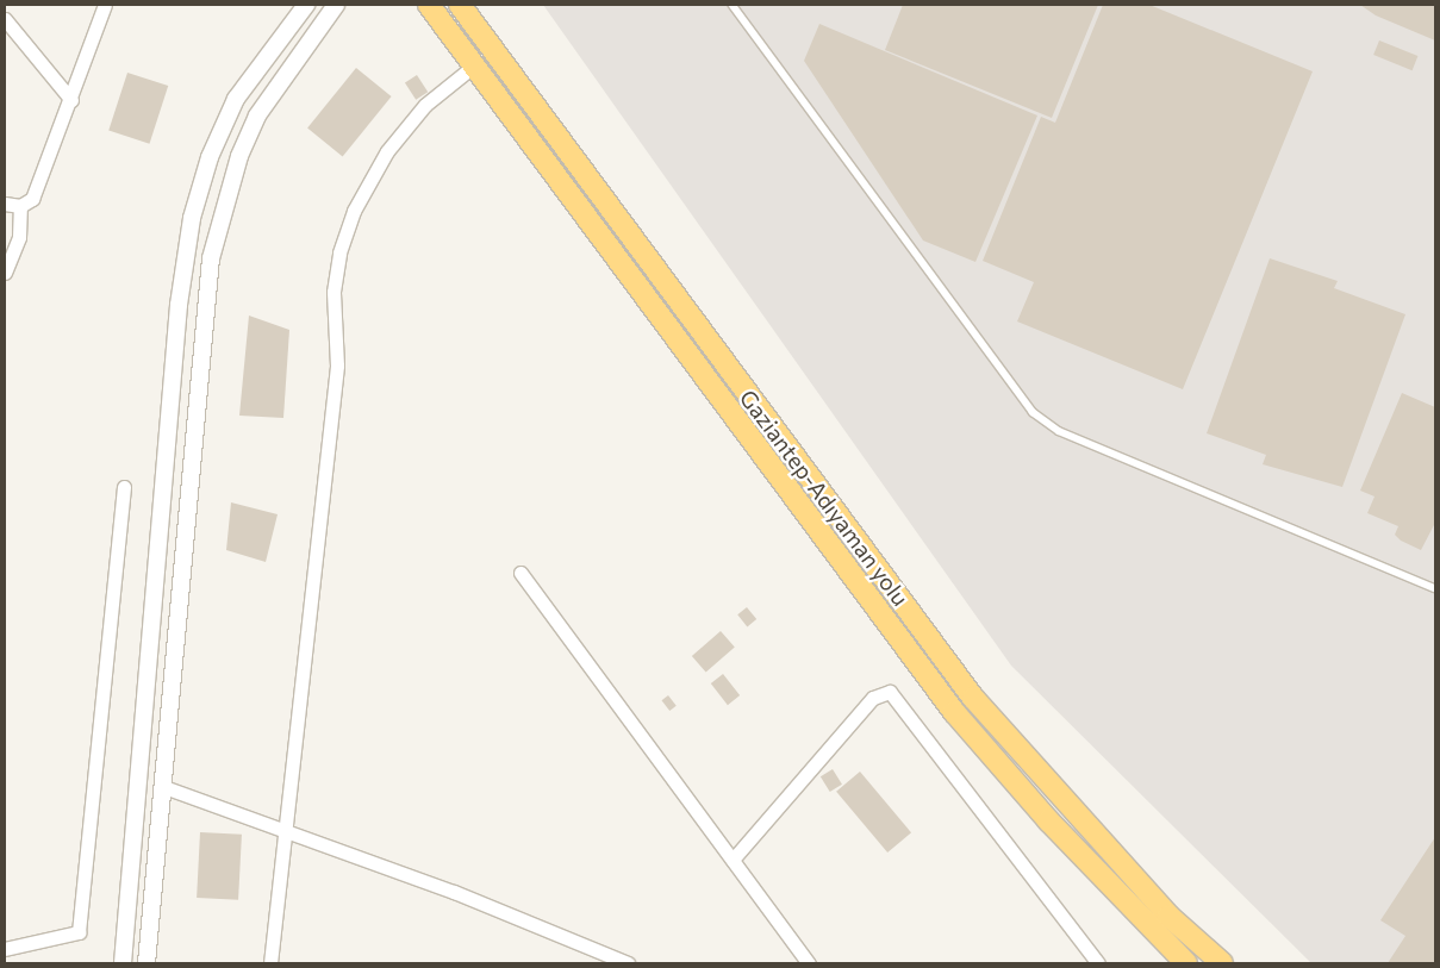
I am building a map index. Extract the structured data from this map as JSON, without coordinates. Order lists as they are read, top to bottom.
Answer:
{
  "streets": {
    "highway": ["Gaziantep-Adıyaman yolu"]
  }
}
